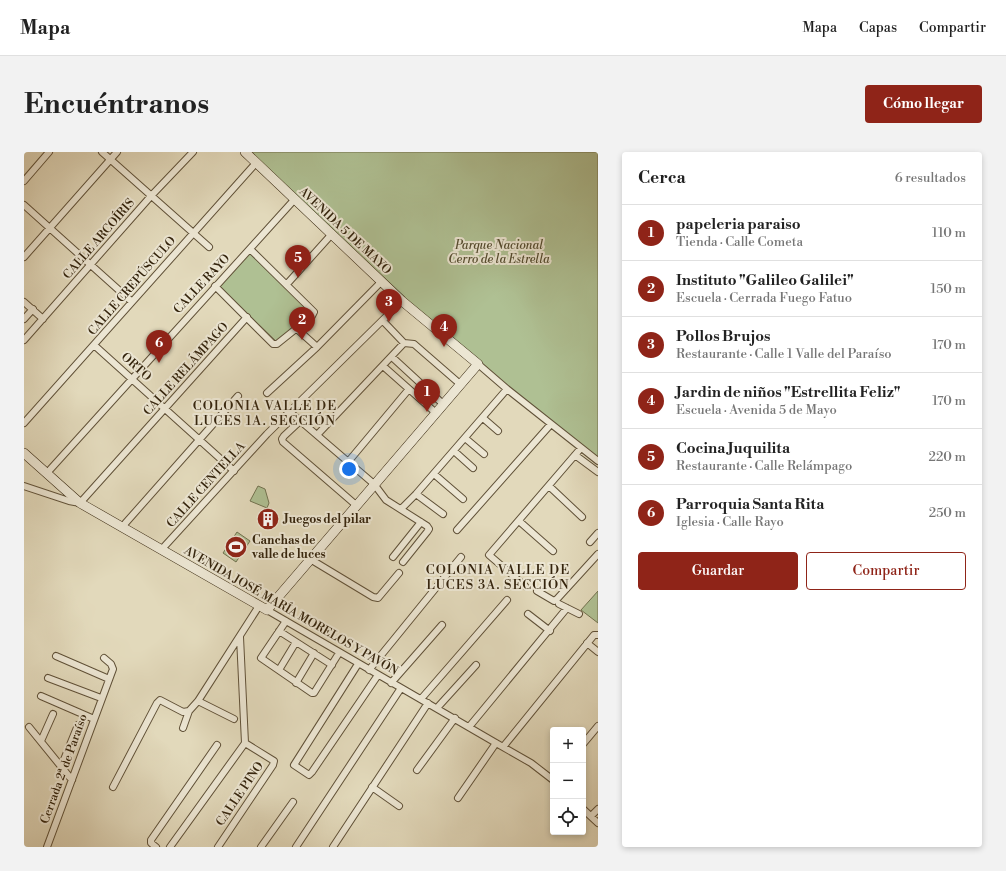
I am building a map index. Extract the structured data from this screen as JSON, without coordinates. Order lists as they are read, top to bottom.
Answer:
{
  "streets": {
    "street": [
      "AVENIDA 5 DE MAYO",
      "CALLE ARCOÍRIS",
      "CALLE RAYO",
      "CALLE CREPÚSCULO",
      "ORTO",
      "CALLE RELÁMPAGO",
      "CALLE CENTELLA",
      "AVENIDA JOSÉ MARÍA MORELOS Y PAVÓN",
      "Cerrada 2ª de Paraíso",
      "CALLE PINO"
    ]
  },
  "crossings": [
    ["AVENIDA 5 DE MAYO", "CALLE RAYO"],
    ["AVENIDA 5 DE MAYO", "CALLE CREPÚSCULO"],
    ["AVENIDA 5 DE MAYO", "CALLE CENTELLA"],
    ["CALLE RAYO", "ORTO"],
    ["CALLE RAYO", "AVENIDA JOSÉ MARÍA MORELOS Y PAVÓN"],
    ["CALLE CREPÚSCULO", "ORTO"],
    ["ORTO", "CALLE RELÁMPAGO"],
    ["ORTO", "CALLE CENTELLA"],
    ["CALLE RELÁMPAGO", "AVENIDA JOSÉ MARÍA MORELOS Y PAVÓN"],
    ["CALLE CENTELLA", "AVENIDA JOSÉ MARÍA MORELOS Y PAVÓN"]
  ],
  "districts": ["COLONIA VALLE DE LUCES 1A. SECCIÓN", "COLONIA VALLE DE LUCES 3A. SECCIÓN"],
  "parks": ["Parque Nacional Cerro de la Estrella"],
  "places": {
    "building": ["Juegos del pilar"],
    "sports": ["Canchas de valle de luces"]
  },
  "page": {
    "header": "Mapa",
    "nav": ["Mapa", "Capas", "Compartir"],
    "buttons": [
      "Cómo llegar",
      ["Guardar", "Compartir"]
    ],
    "title": "Encuéntranos",
    "heading": ["Cerca", "6 resultados"],
    "list": [
      {
        "mark": "1",
        "name": "papeleria paraiso",
        "note": "Tienda · Calle Cometa",
        "value": "110 m"
      },
      {
        "mark": "2",
        "name": "Instituto \"Galileo Galilei\"",
        "note": "Escuela · Cerrada Fuego Fatuo",
        "value": "150 m"
      },
      {
        "mark": "3",
        "name": "Pollos Brujos",
        "note": "Restaurante · Calle 1 Valle del Paraíso",
        "value": "170 m"
      },
      {
        "mark": "4",
        "name": "Jardin de niños \"Estrellita Feliz\"",
        "note": "Escuela · Avenida 5 de Mayo",
        "value": "170 m"
      },
      {
        "mark": "5",
        "name": "Cocina Juquilita",
        "note": "Restaurante · Calle Relámpago",
        "value": "220 m"
      },
      {
        "mark": "6",
        "name": "Parroquia Santa Rita",
        "note": "Iglesia · Calle Rayo",
        "value": "250 m"
      }
    ],
    "pins": [
      "5",
      "3",
      "2",
      "4",
      "6",
      "1"
    ],
    "map_buttons": ["+", "−"]
  }
}
